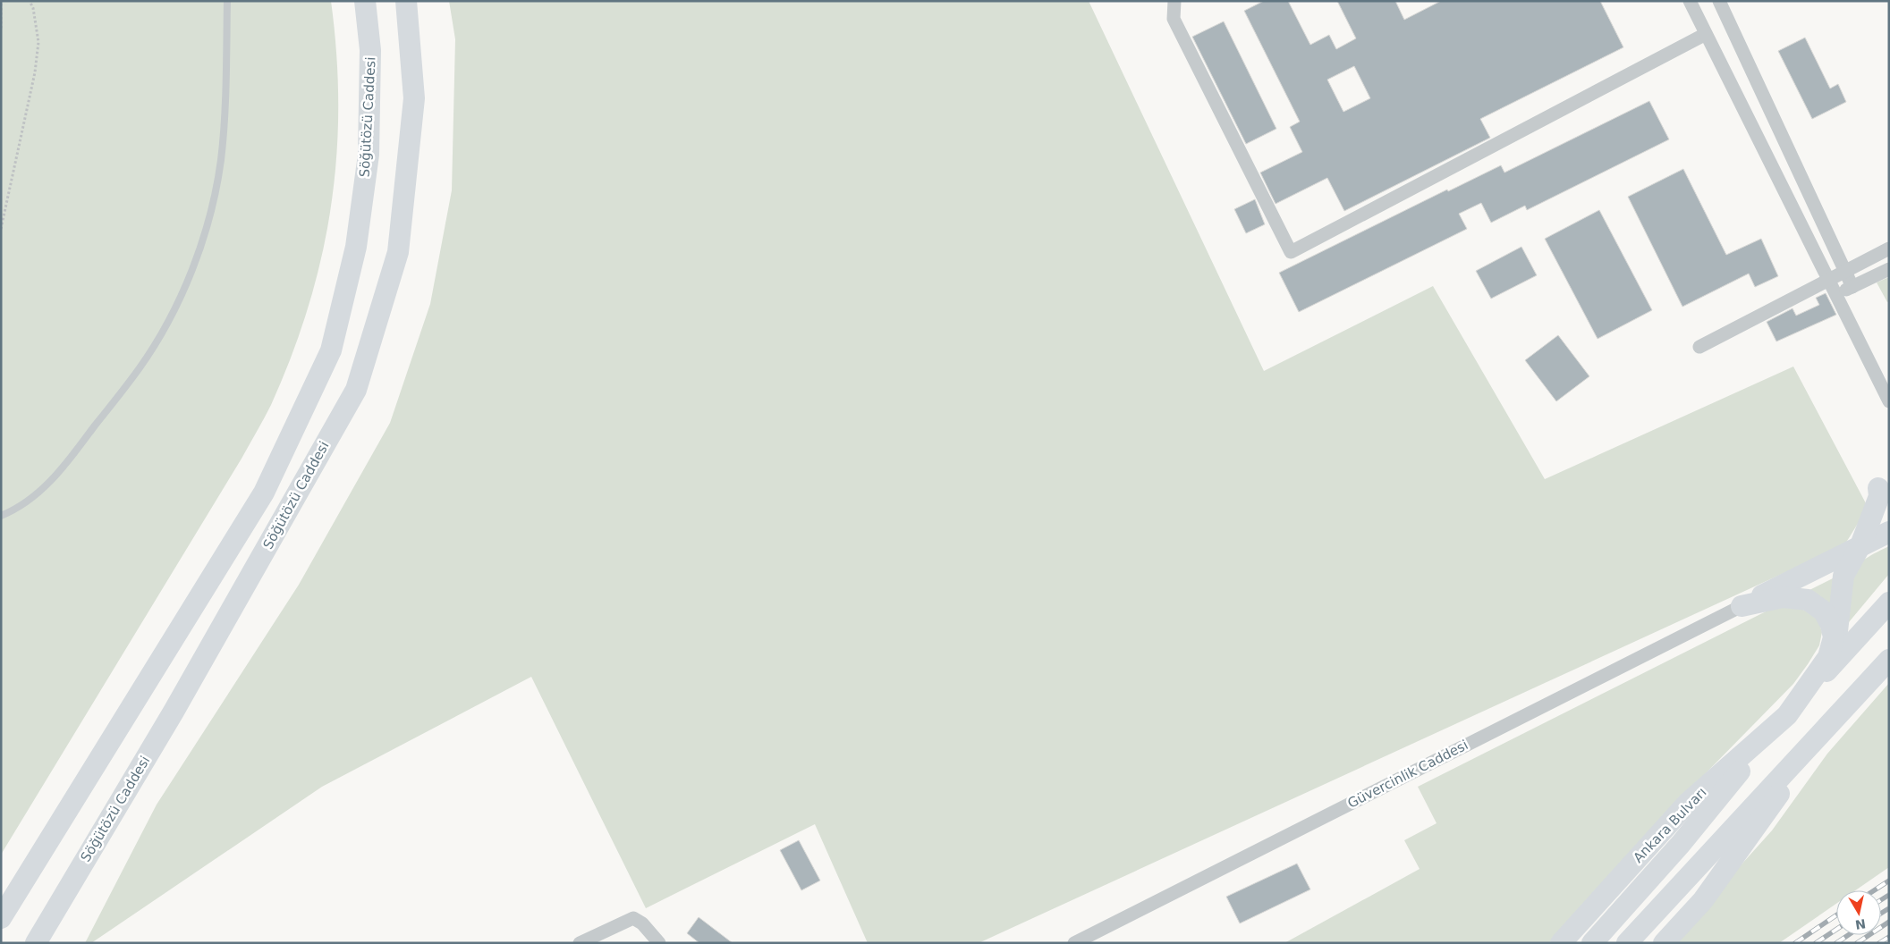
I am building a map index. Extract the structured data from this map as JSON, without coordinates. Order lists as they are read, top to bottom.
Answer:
{
  "streets": {
    "main road": ["Söğütözü Caddesi", "Ankara Bulvarı"],
    "street": ["Güvercinlik Caddesi"]
  },
  "north": "bottom"
}
